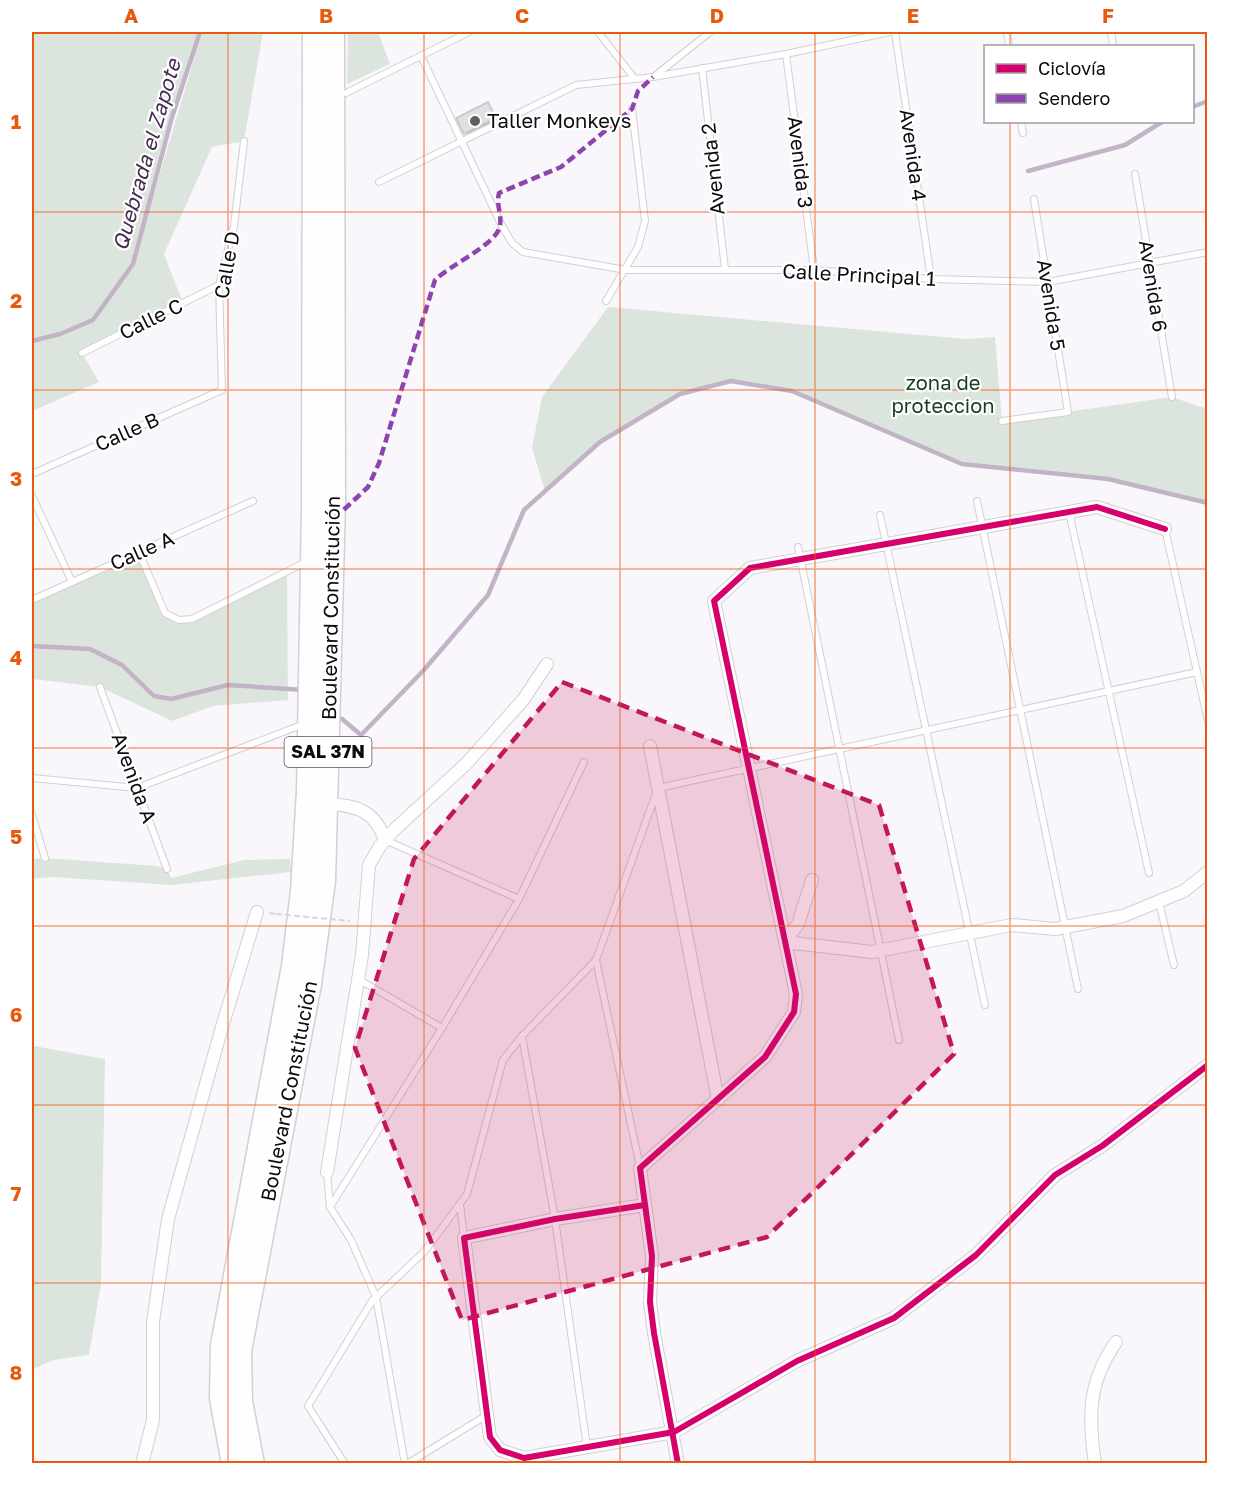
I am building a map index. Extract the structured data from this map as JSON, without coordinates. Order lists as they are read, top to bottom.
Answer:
{
  "streets": {
    "highway": ["Boulevard Constitución", "SAL 37N"],
    "lane": [
      "Avenida 4",
      "Avenida 3",
      "Avenida 2",
      "Calle D",
      "Calle Principal 1",
      "Avenida 6",
      "Avenida 5",
      "Calle C",
      "Calle B",
      "Calle A",
      "Avenida A"
    ]
  },
  "crossings": [
    ["Avenida 4", "Calle Principal 1"],
    ["Avenida 3", "Calle Principal 1"],
    ["Avenida 2", "Calle Principal 1"],
    ["Calle D", "Calle C"],
    ["Calle D", "Calle B"],
    ["Calle Principal 1", "Avenida 6"],
    ["Calle Principal 1", "Avenida 5"]
  ],
  "water": ["Quebrada el Zapote"],
  "parks": ["zona de proteccion"],
  "places": ["Taller Monkeys"],
  "legend": ["Ciclovía", "Sendero"],
  "grid": {
    "columns": [
      "A",
      "B",
      "C",
      "D",
      "E",
      "F"
    ],
    "rows": [
      "1",
      "2",
      "3",
      "4",
      "5",
      "6",
      "7",
      "8"
    ]
  }
}
